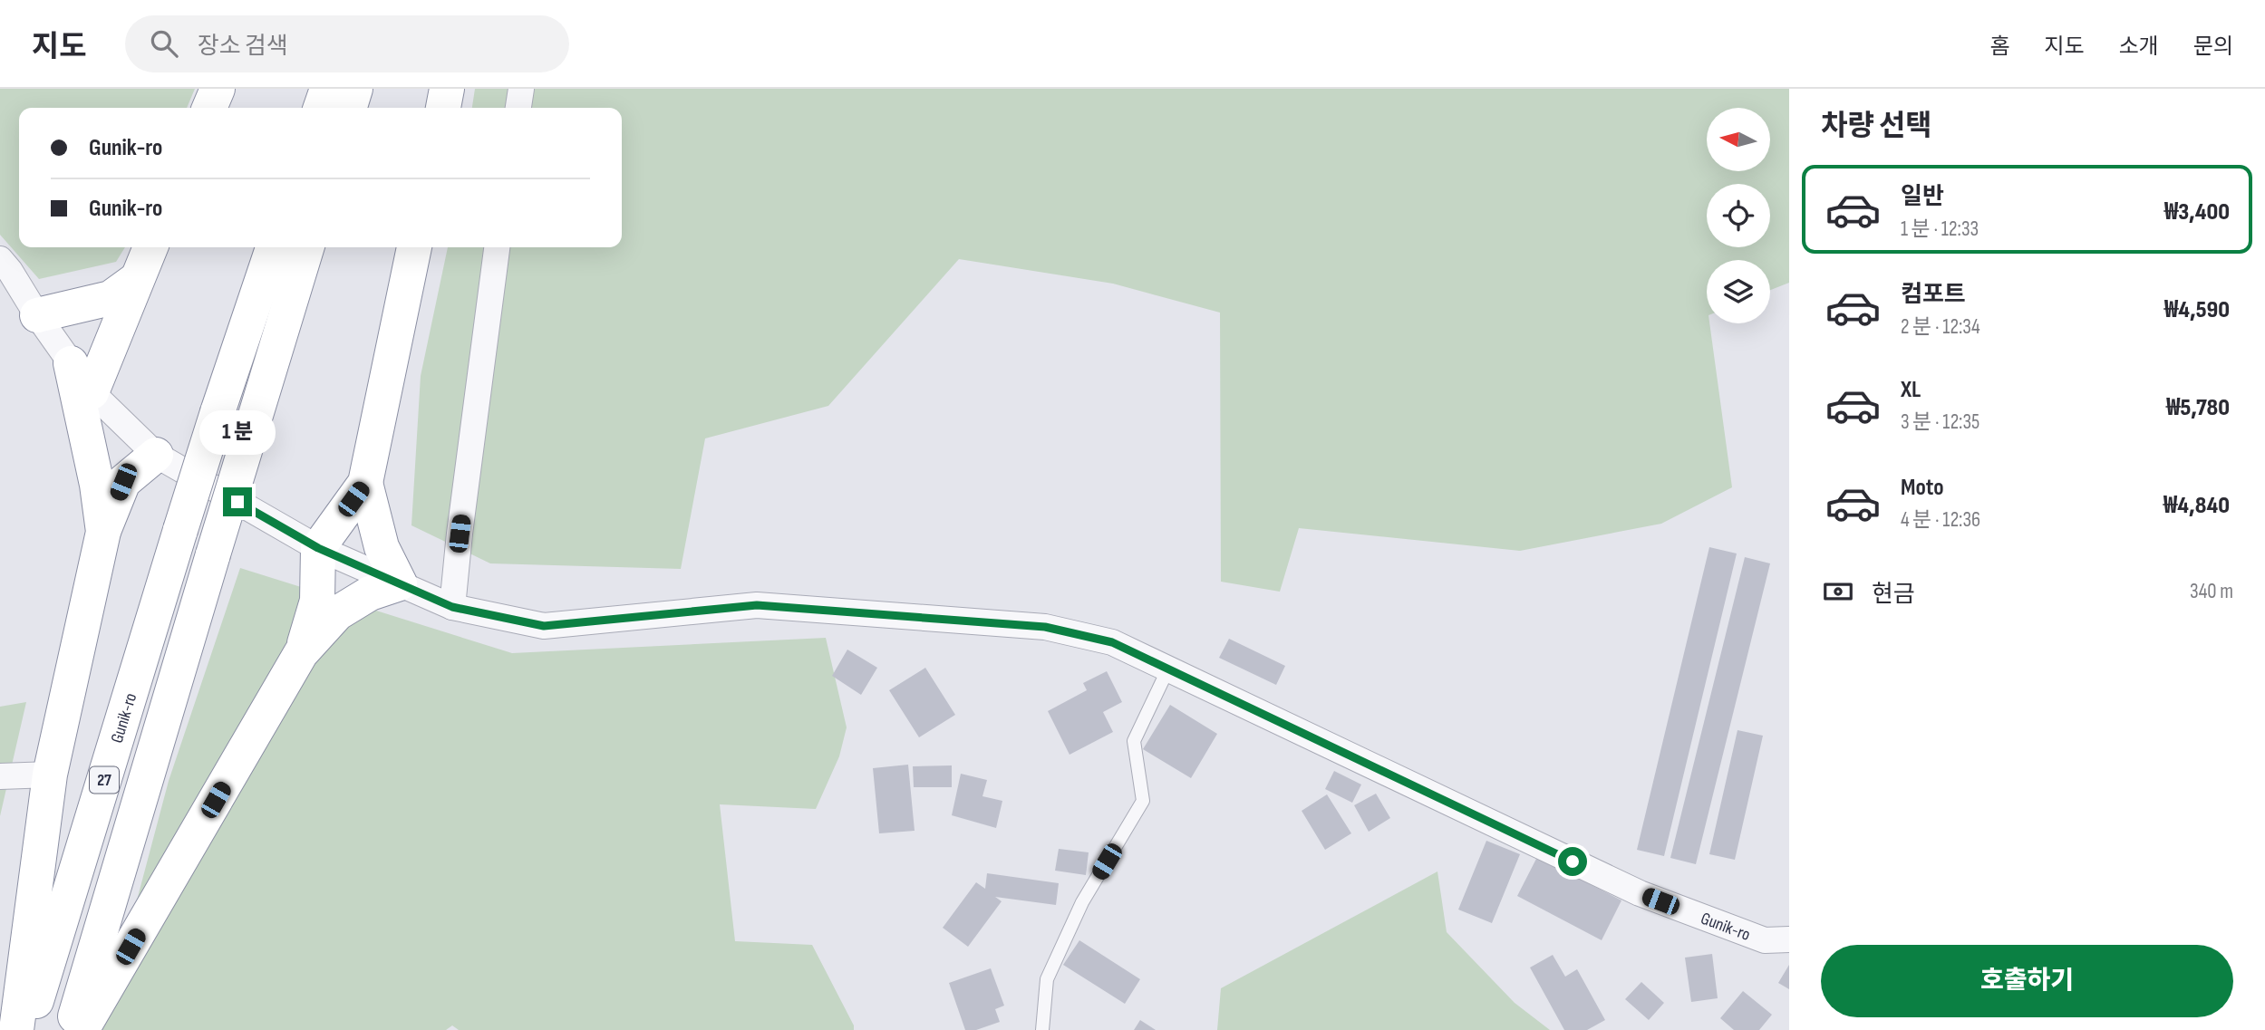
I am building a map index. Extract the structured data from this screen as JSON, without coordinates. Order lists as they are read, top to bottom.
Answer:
{
  "streets": {
    "highway": ["Gunik-ro", "27"]
  },
  "north": "left",
  "page": {
    "header": "지도",
    "search": "장소 검색",
    "nav": [
      "홈",
      "지도",
      "소개",
      "문의"
    ],
    "heading": "차량 선택",
    "banner": ["Gunik-ro", "Gunik-ro"],
    "list": [
      {
        "name": "일반",
        "note": "1 분 · 12:33",
        "value": "₩3,400"
      },
      {
        "name": "컴포트",
        "note": "2 분 · 12:34",
        "value": "₩4,590"
      },
      {
        "name": "XL",
        "note": "3 분 · 12:35",
        "value": "₩5,780"
      },
      {
        "name": "Moto",
        "note": "4 분 · 12:36",
        "value": "₩4,840"
      }
    ],
    "bubble": "1 분",
    "pay": ["현금", "340 m"],
    "buttons": "호출하기"
  }
}
